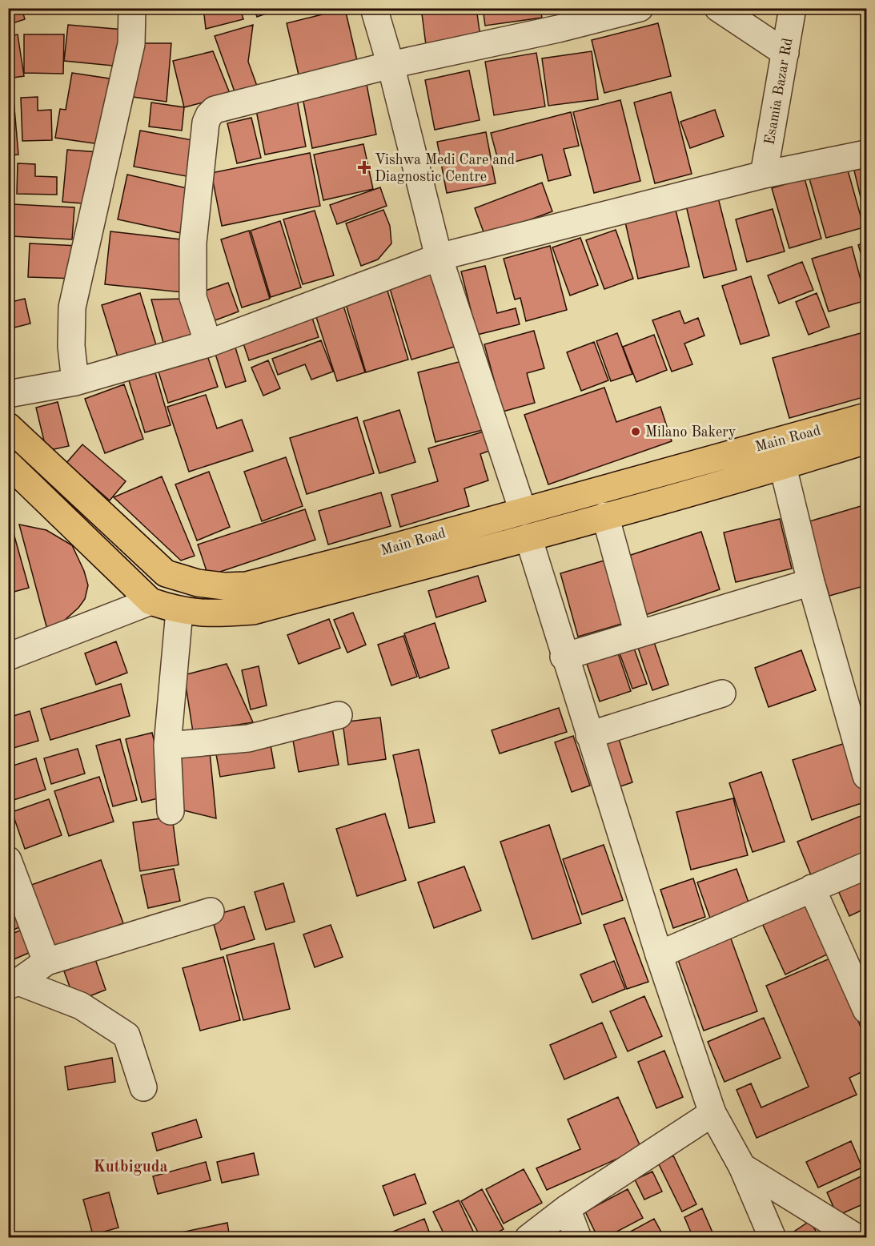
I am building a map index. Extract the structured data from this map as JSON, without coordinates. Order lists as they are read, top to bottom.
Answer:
{
  "streets": {
    "main road": ["Main Road"],
    "street": ["Esamia Bazar Rd"]
  },
  "districts": ["Kutbiguda"],
  "places": {
    "health": ["Vishwa Medi Care and Diagnostic Centre"],
    "other": ["Milano Bakery"]
  }
}
